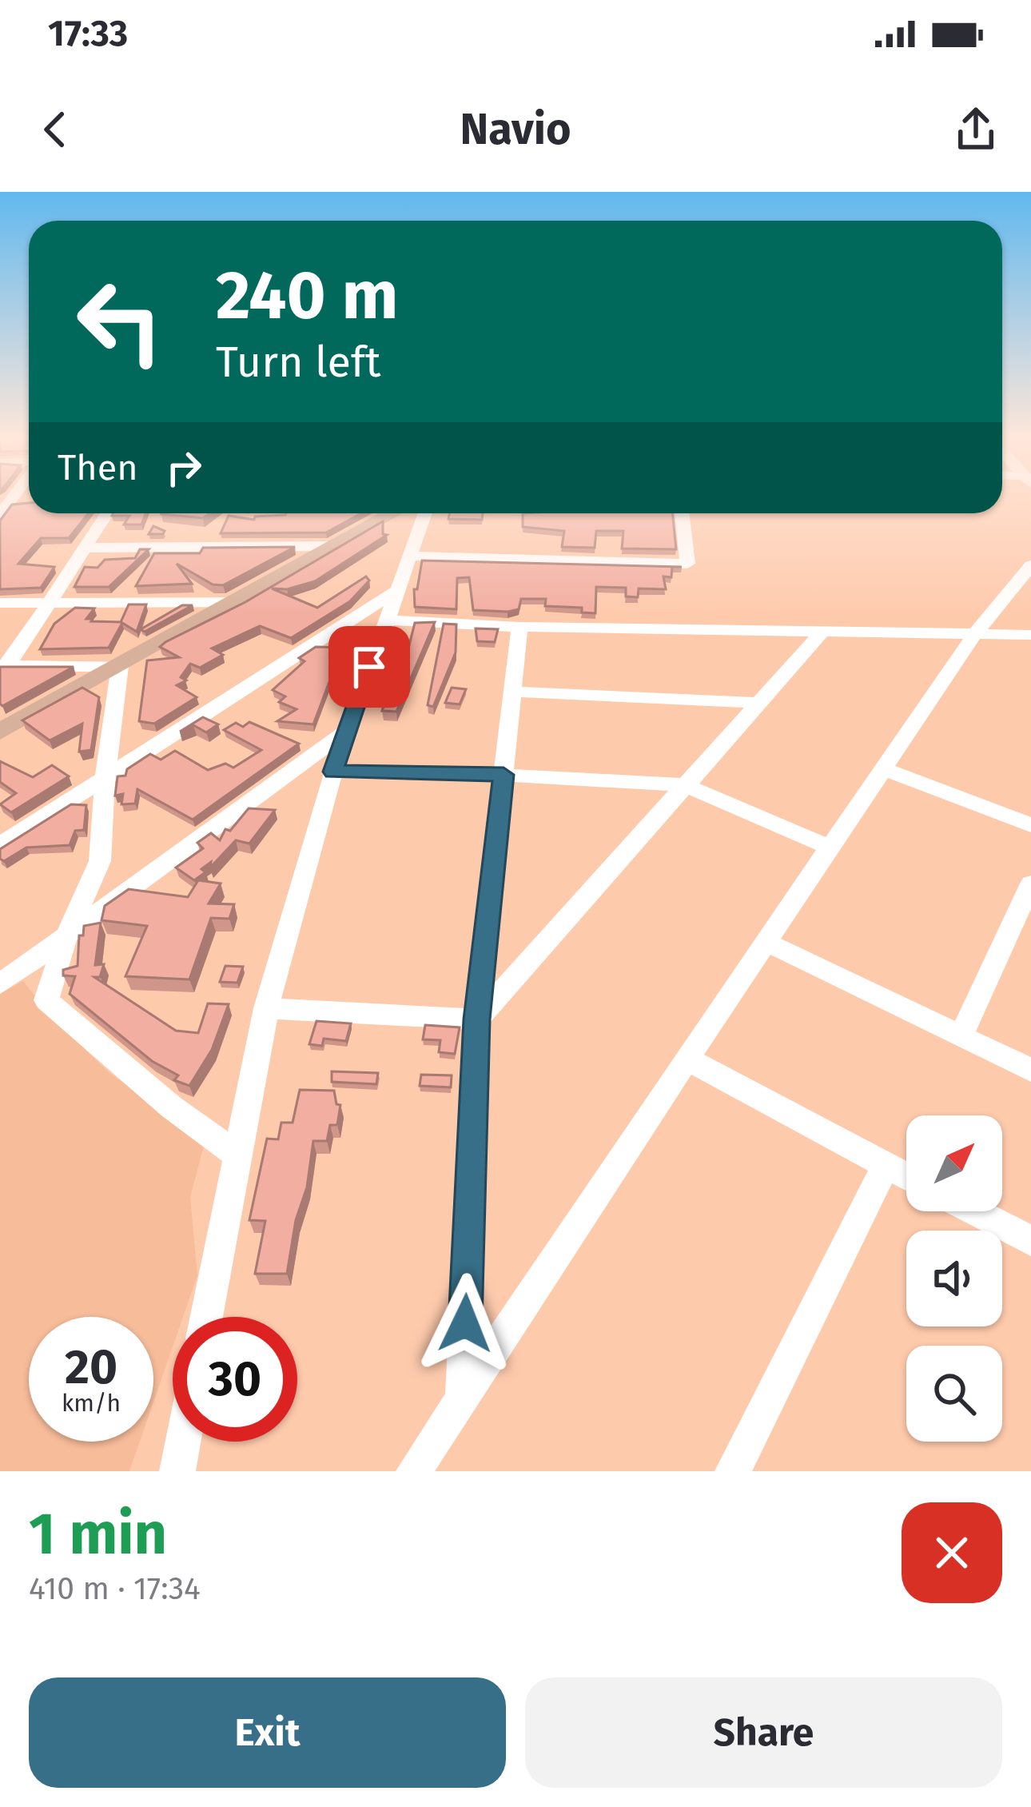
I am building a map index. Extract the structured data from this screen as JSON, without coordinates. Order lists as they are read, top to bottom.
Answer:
{
  "north": "top right",
  "page": {
    "status": "17:33",
    "header": "Navio",
    "turn": ["240 m", "Turn left"],
    "then": "Then",
    "speed": "20 km/h",
    "limit": "30",
    "heading": ["1 min", "410 m · 17:34"],
    "buttons": ["Exit", "Share"]
  }
}
